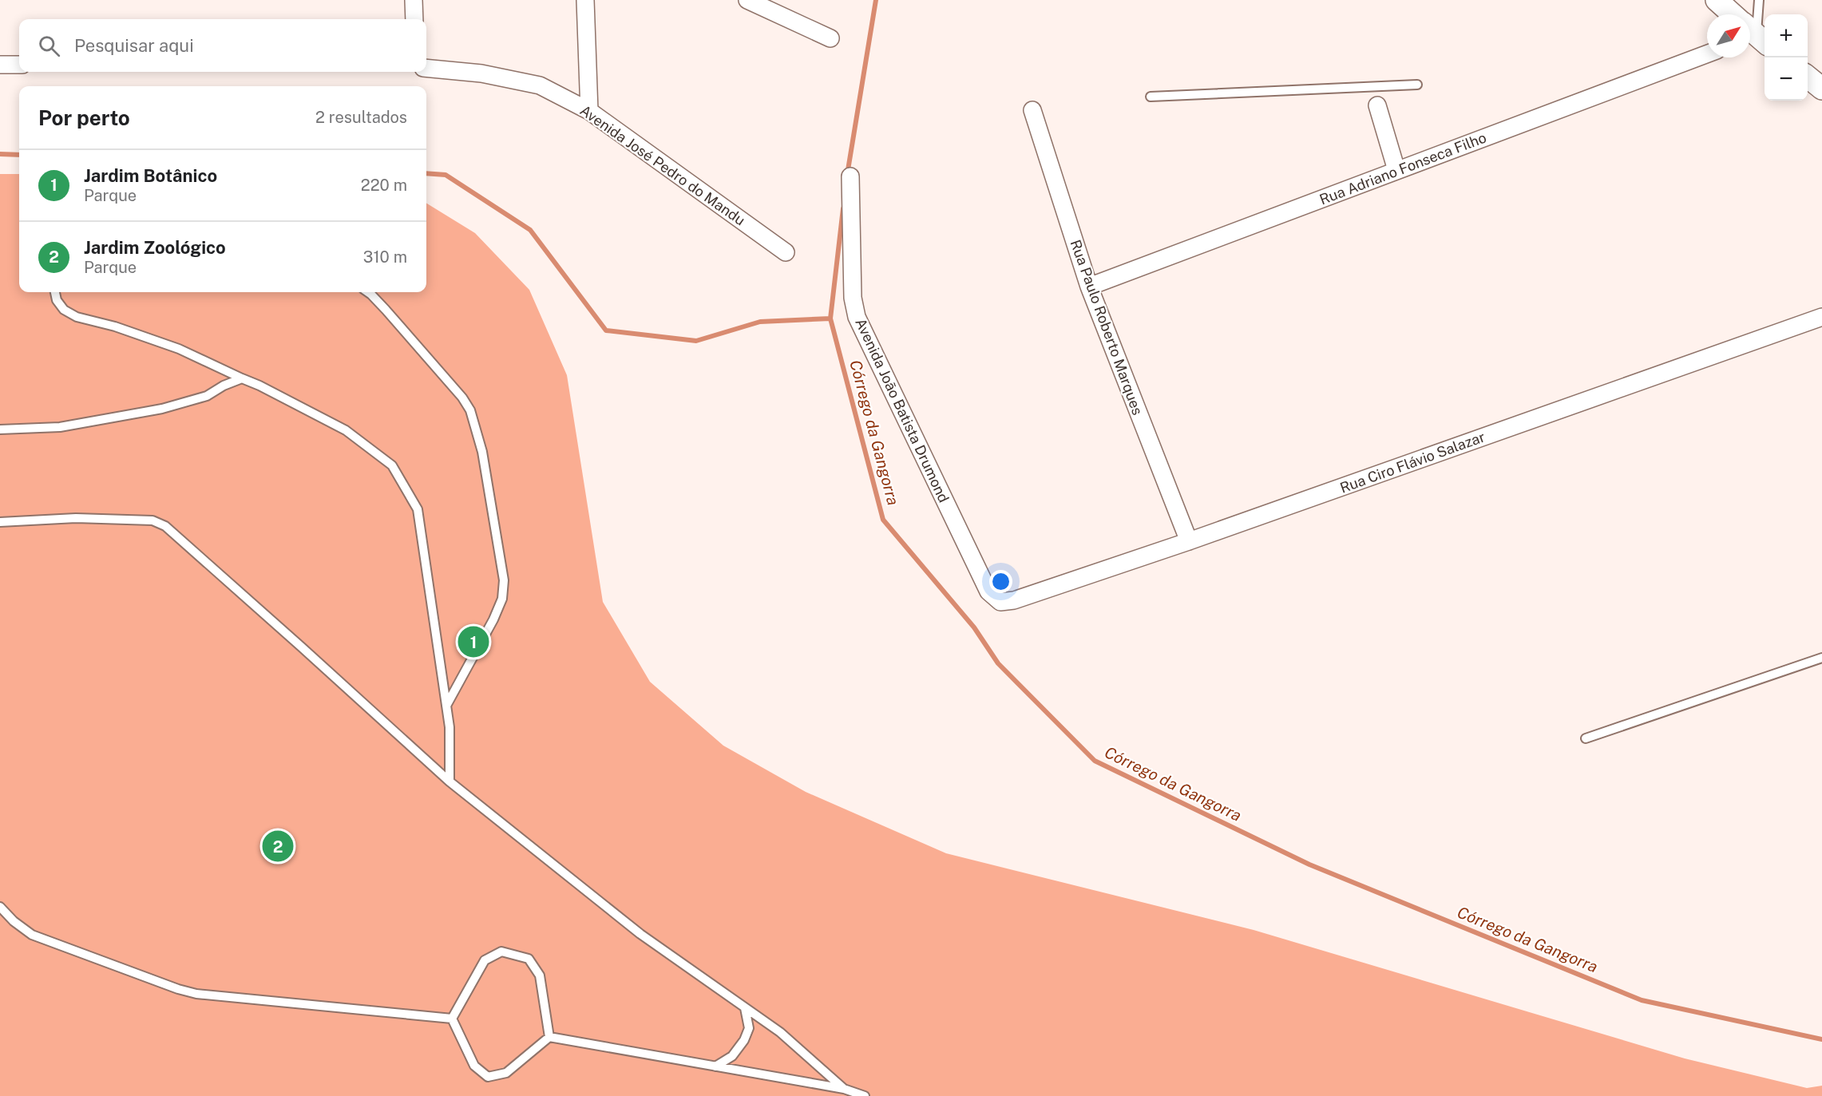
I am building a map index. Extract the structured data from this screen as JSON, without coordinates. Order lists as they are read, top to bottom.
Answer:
{
  "streets": {
    "street": [
      "Avenida José Pedro do Mandu",
      "Rua Adriano Fonseca Filho",
      "Rua Paulo Roberto Marques",
      "Avenida João Batista Drumond",
      "Rua Ciro Flávio Salazar"
    ]
  },
  "crossings": [
    ["Rua Adriano Fonseca Filho", "Rua Paulo Roberto Marques"],
    ["Rua Paulo Roberto Marques", "Rua Ciro Flávio Salazar"],
    ["Avenida João Batista Drumond", "Rua Ciro Flávio Salazar"]
  ],
  "water": ["Córrego da Gangorra"],
  "north": "top right",
  "page": {
    "map_buttons": ["+", "−"],
    "search": "Pesquisar aqui",
    "heading": ["Por perto", "2 resultados"],
    "list": [
      {
        "mark": "1",
        "name": "Jardim Botânico",
        "note": "Parque",
        "value": "220 m"
      },
      {
        "mark": "2",
        "name": "Jardim Zoológico",
        "note": "Parque",
        "value": "310 m"
      }
    ],
    "pins": ["1", "2"]
  }
}
